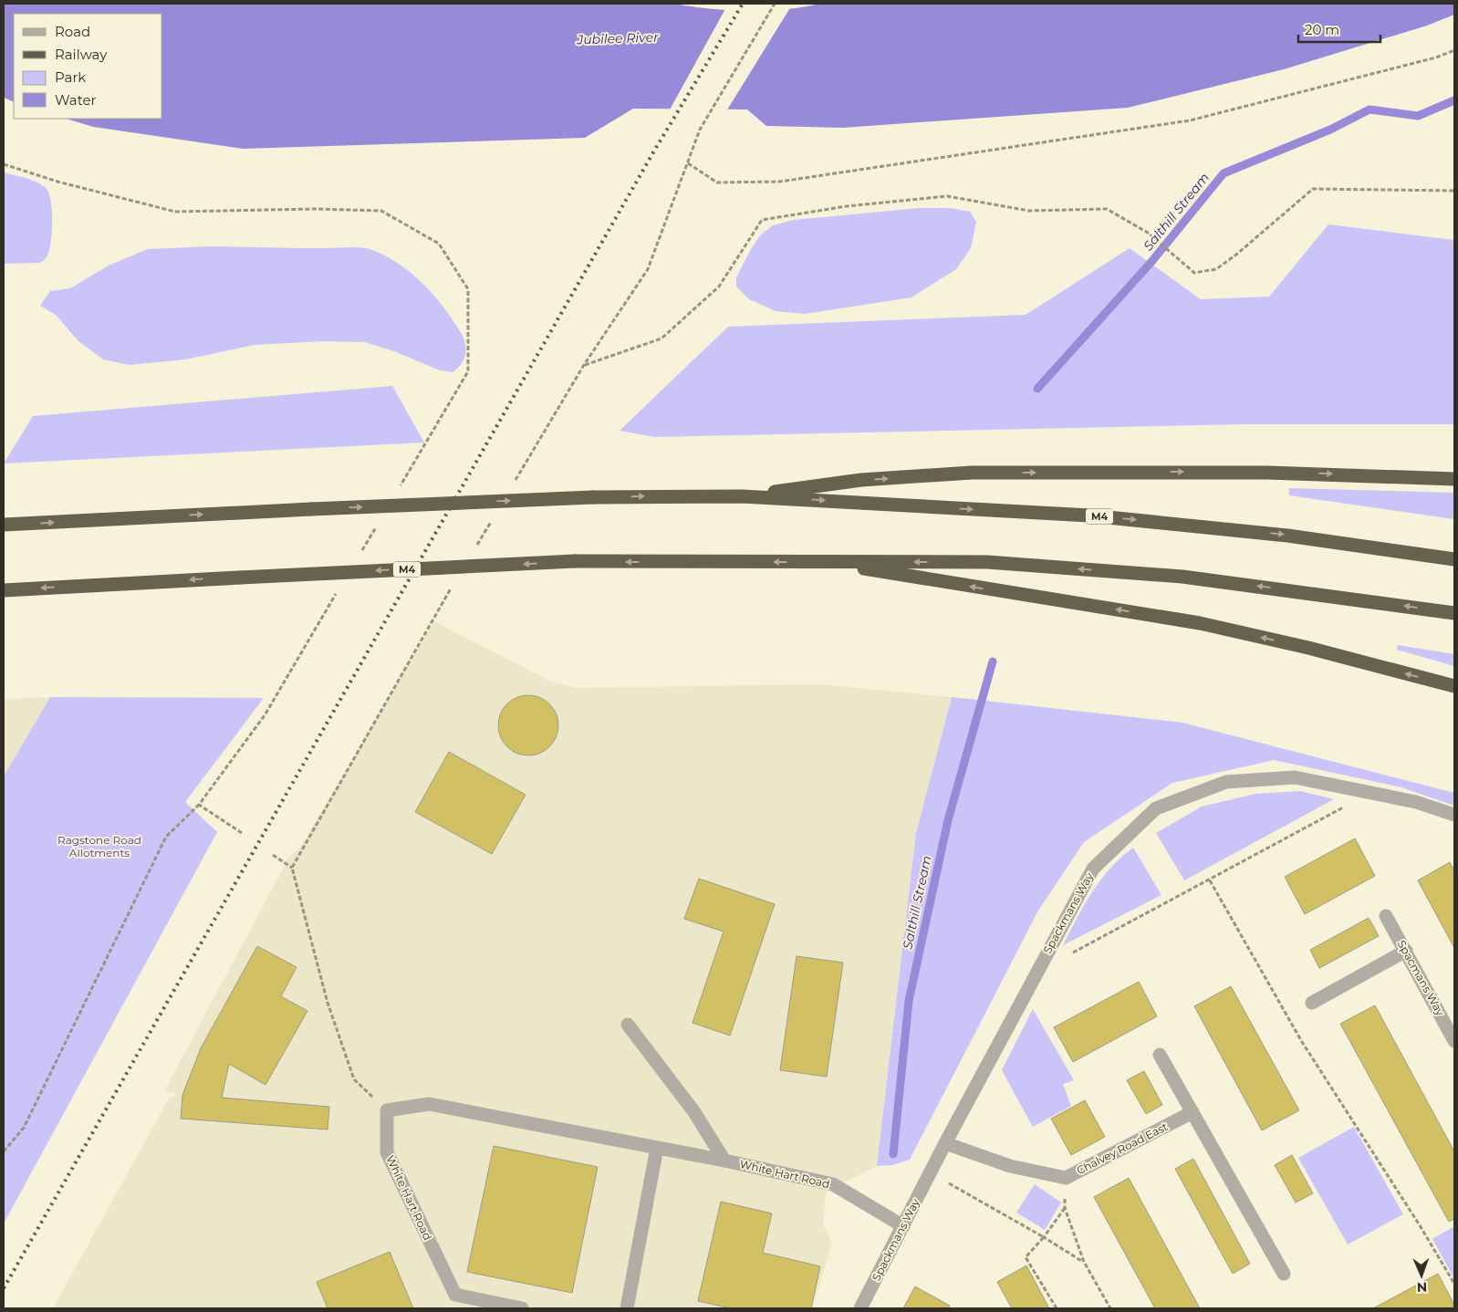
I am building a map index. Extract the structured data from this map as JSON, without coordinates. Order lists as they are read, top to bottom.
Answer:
{
  "streets": {
    "highway": ["M4"],
    "street": [
      "Spackmans Way",
      "Spacmans Way",
      "Chalvey Road East",
      "White Hart Road"
    ]
  },
  "crossings": [
    ["Spackmans Way", "Chalvey Road East"],
    ["Spackmans Way", "White Hart Road"]
  ],
  "water": ["Jubilee River", "Salthill Stream"],
  "parks": ["Ragstone Road Allotments"],
  "legend": [
    "Road",
    "Railway",
    "Park",
    "Water"
  ],
  "scale_bar": "20 m",
  "north": "bottom"
}
